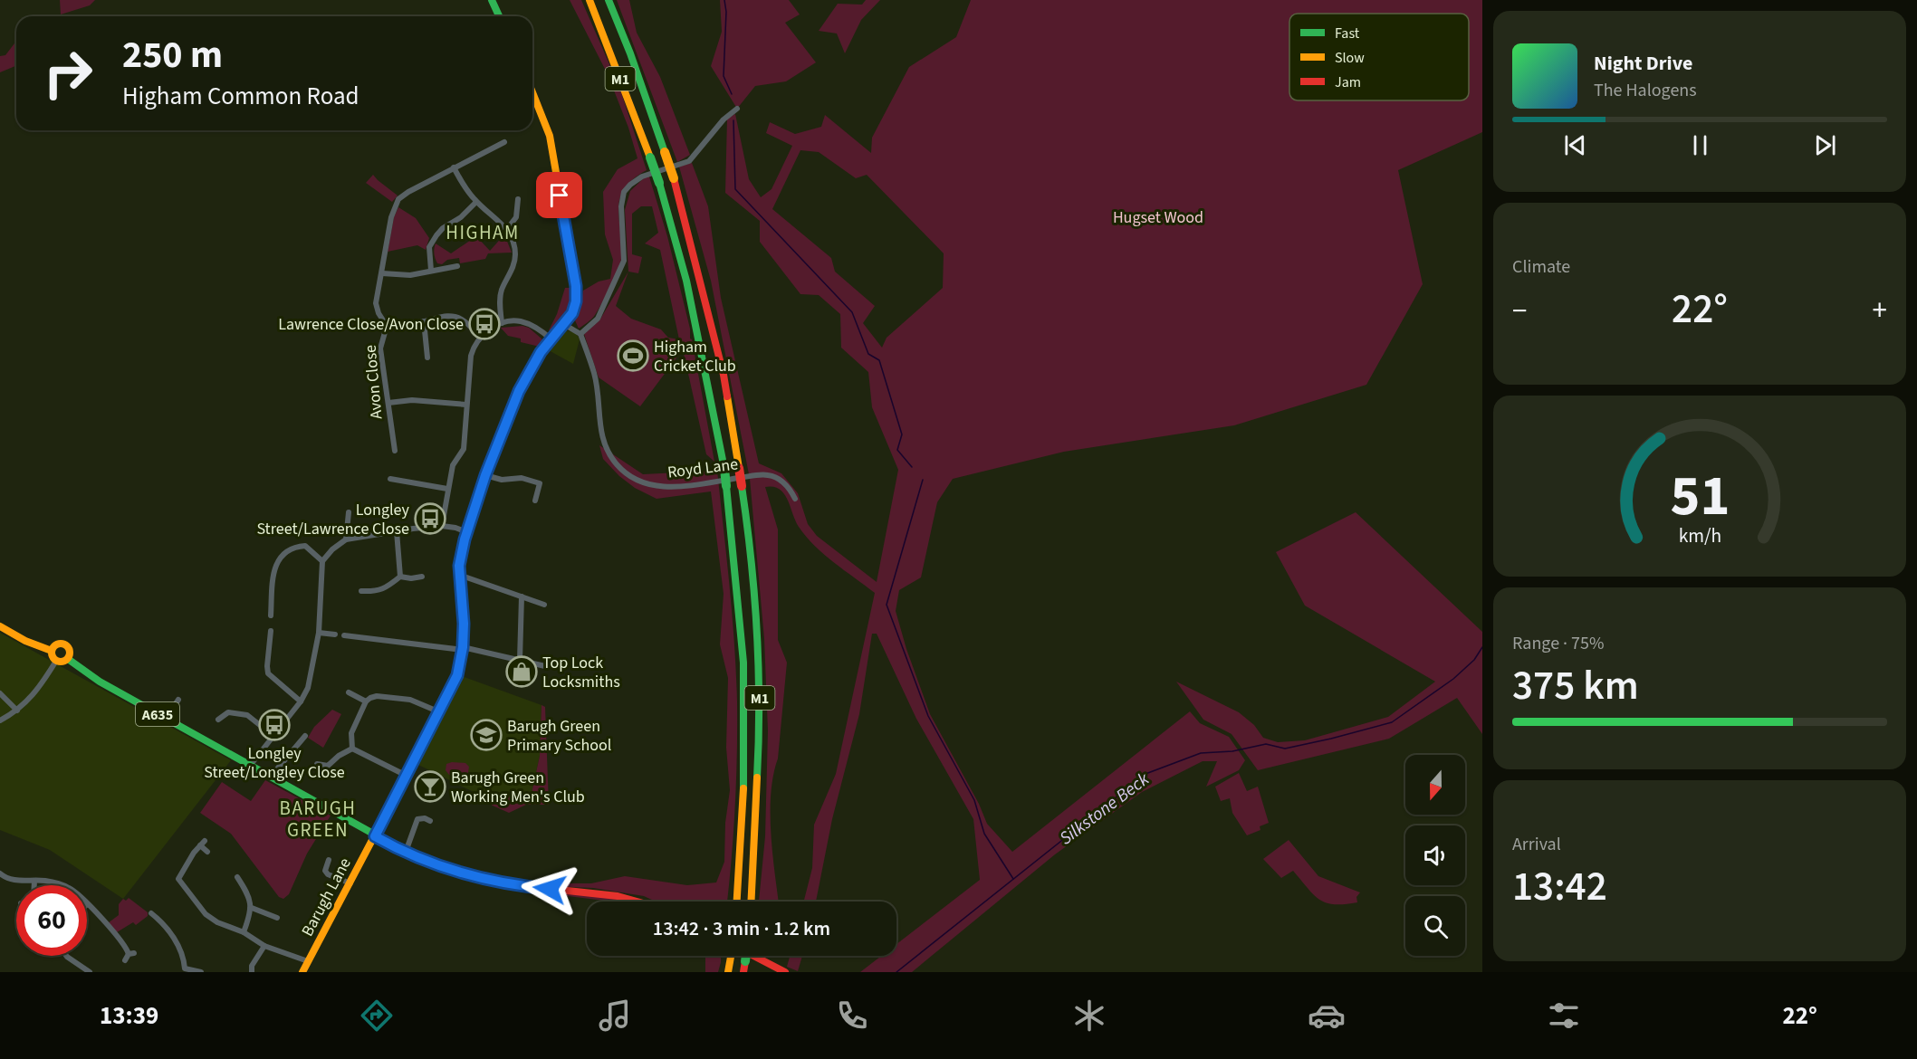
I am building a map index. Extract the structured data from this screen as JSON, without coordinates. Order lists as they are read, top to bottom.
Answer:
{
  "streets": {
    "main road": ["M1", "A635", "Barugh Lane"],
    "street": ["Avon Close", "Royd Lane"]
  },
  "crossings": [
    ["A635", "Barugh Lane"]
  ],
  "districts": ["HIGHAM", "BARUGH GREEN"],
  "water": ["Silkstone Beck"],
  "parks": ["Hugset Wood"],
  "places": {
    "bus stop": ["Lawrence Close/Avon Close", "Longley Street/Lawrence Close", "Longley Street/Longley Close"],
    "sports": ["Higham Cricket Club"],
    "shop": ["Top Lock Locksmiths"],
    "school or university": ["Barugh Green Primary School"],
    "bar": ["Barugh Green Working Men's Club"]
  },
  "legend": ["Fast", "Slow", "Jam"],
  "north": "bottom",
  "page": {
    "turn": ["250 m", "Higham Common Road"],
    "song": ["Night Drive", "The Halogens"],
    "tile": [
      "Climate",
      ["Range · 75%", "375 km"],
      ["Arrival", "13:42"]
    ],
    "heat": ["−", "22°", "+"],
    "limit": "60",
    "trip": "13:42 · 3 min · 1.2 km",
    "tabs": ["13:39", "22°"],
    "gauge": ["51", "km/h"]
  }
}
